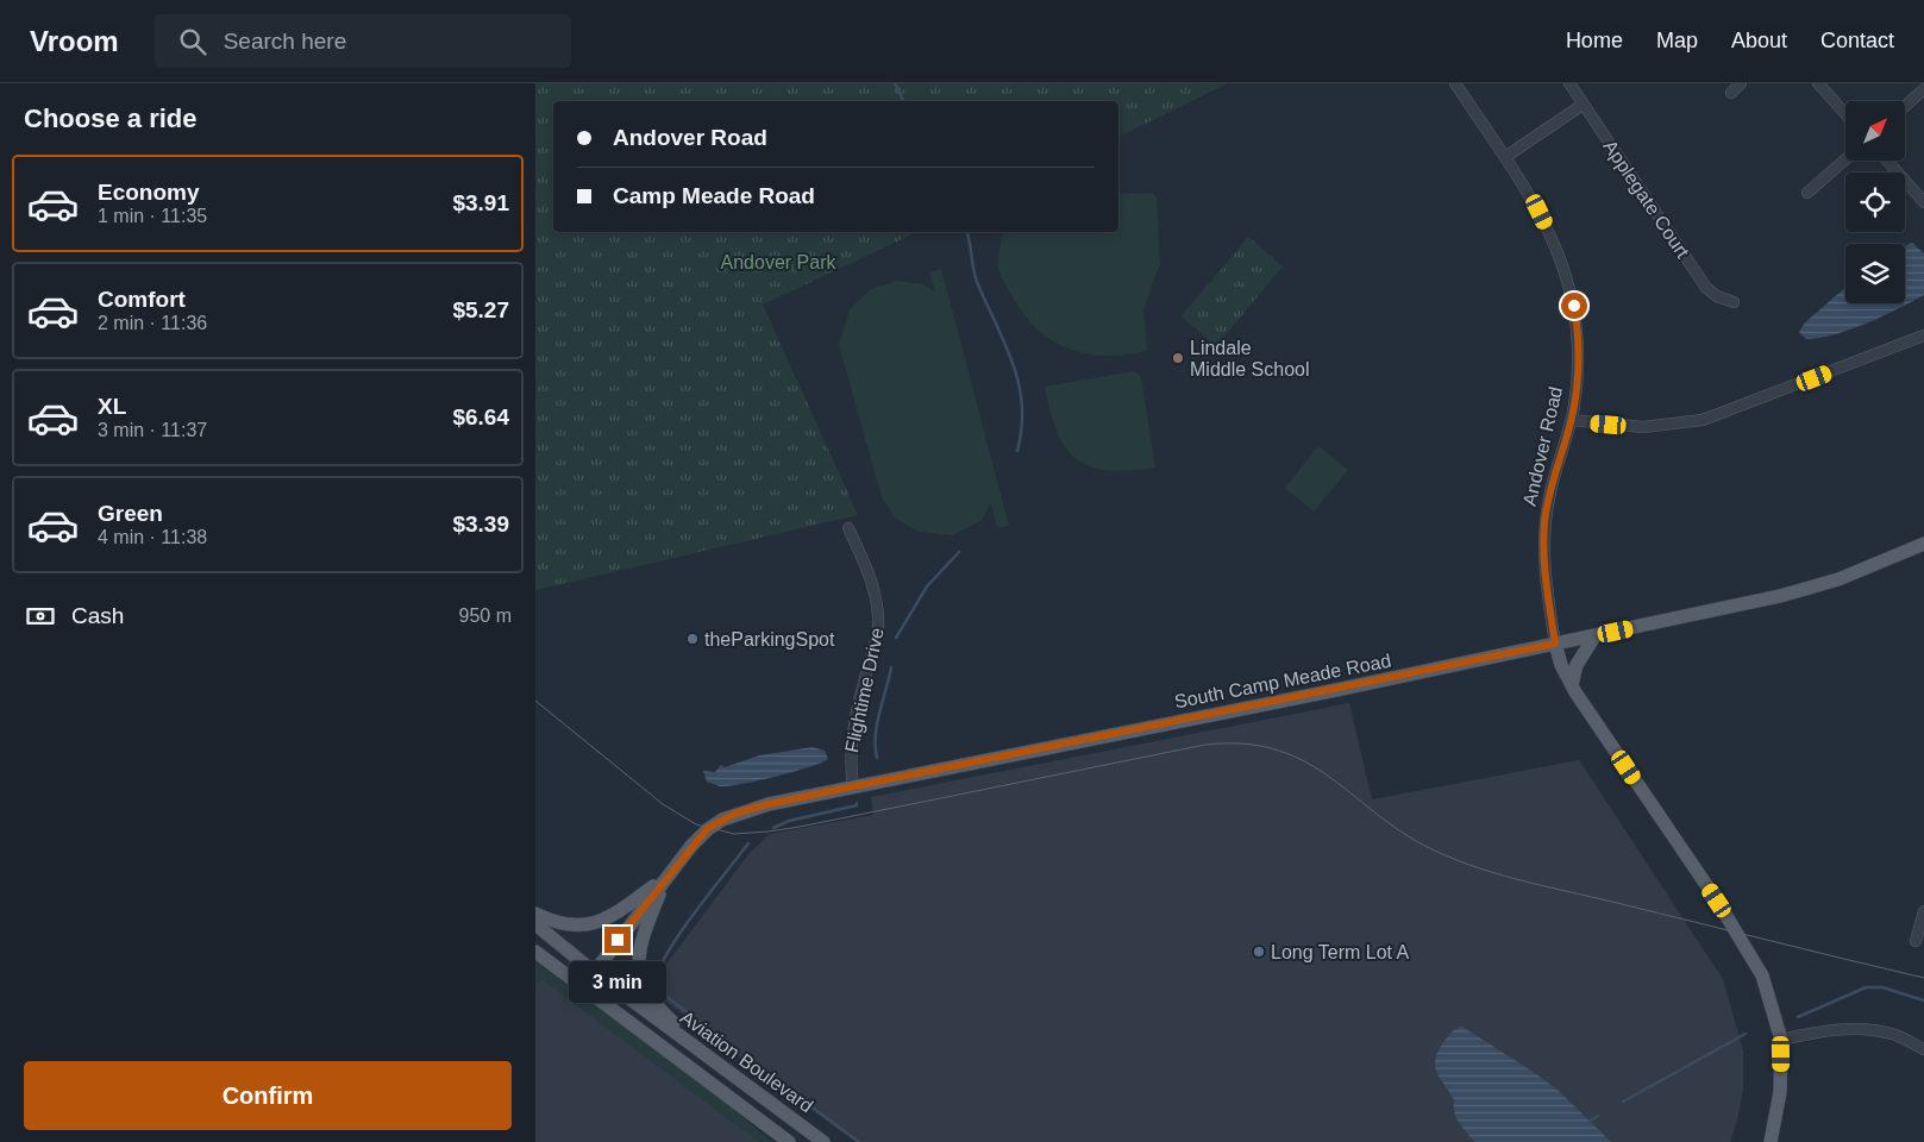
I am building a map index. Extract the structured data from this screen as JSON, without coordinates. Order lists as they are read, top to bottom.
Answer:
{
  "streets": {
    "main road": ["Andover Road", "South Camp Meade Road", "Aviation Boulevard"],
    "street": ["Applegate Court", "Flightime Drive"]
  },
  "crossings": [
    ["Andover Road", "South Camp Meade Road"],
    ["South Camp Meade Road", "Flightime Drive"]
  ],
  "parks": ["Andover Park"],
  "places": ["Lindale Middle School", "theParkingSpot", "Long Term Lot A"],
  "north": "top right",
  "page": {
    "header": "Vroom",
    "search": "Search here",
    "nav": [
      "Home",
      "Map",
      "About",
      "Contact"
    ],
    "heading": "Choose a ride",
    "banner": ["Andover Road", "Camp Meade Road"],
    "list": [
      {
        "name": "Economy",
        "note": "1 min · 11:35",
        "value": "$3.91"
      },
      {
        "name": "Comfort",
        "note": "2 min · 11:36",
        "value": "$5.27"
      },
      {
        "name": "XL",
        "note": "3 min · 11:37",
        "value": "$6.64"
      },
      {
        "name": "Green",
        "note": "4 min · 11:38",
        "value": "$3.39"
      }
    ],
    "pay": ["Cash", "950 m"],
    "bubble": "3 min",
    "buttons": "Confirm"
  }
}
